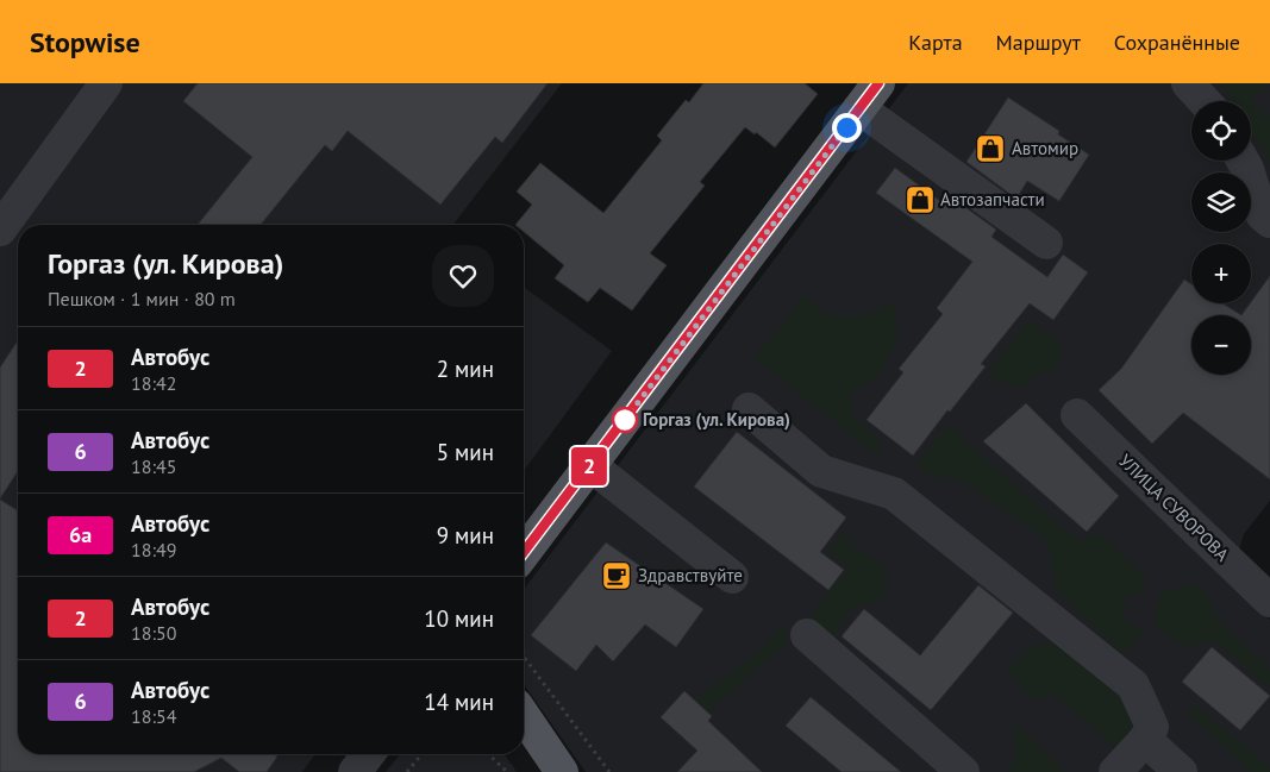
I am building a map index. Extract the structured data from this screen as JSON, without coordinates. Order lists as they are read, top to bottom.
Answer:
{
  "streets": {
    "street": ["УЛИЦА СУВОРОВА"]
  },
  "places": {
    "shop": ["Автомир", "Автозапчасти"],
    "other": ["Горгаз (ул. Кирова)"],
    "cafe": ["Здравствуйте"]
  },
  "lines": ["bus line 2"],
  "page": {
    "header": "Stopwise",
    "nav": ["Карта", "Маршрут", "Сохранённые"],
    "on_map": "2",
    "map_buttons": ["+", "−"],
    "heading": ["Горгаз (ул. Кирова)", "Пешком · 1 мин · 80 m"],
    "list": [
      {
        "mark": "2",
        "name": "Автобус",
        "note": "18:42",
        "value": "2 мин"
      },
      {
        "mark": "6",
        "name": "Автобус",
        "note": "18:45",
        "value": "5 мин"
      },
      {
        "mark": "6а",
        "name": "Автобус",
        "note": "18:49",
        "value": "9 мин"
      },
      {
        "mark": "2",
        "name": "Автобус",
        "note": "18:50",
        "value": "10 мин"
      },
      {
        "mark": "6",
        "name": "Автобус",
        "note": "18:54",
        "value": "14 мин"
      }
    ]
  }
}
